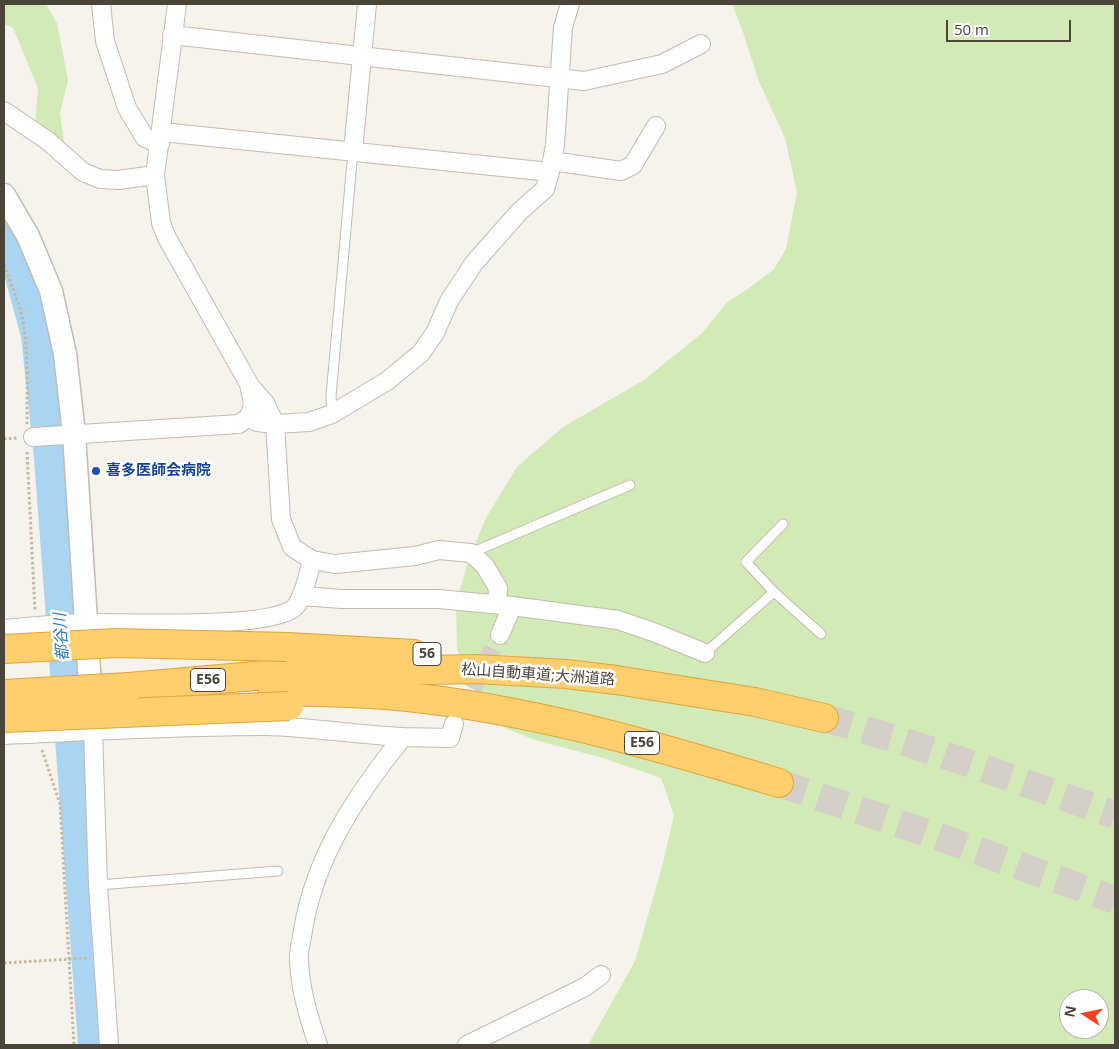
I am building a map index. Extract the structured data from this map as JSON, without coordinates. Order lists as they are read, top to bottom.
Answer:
{
  "streets": {
    "highway": ["56", "松山自動車道;大洲道路", "E56"]
  },
  "crossings": [
    ["松山自動車道;大洲道路", "E56"]
  ],
  "water": ["都谷川"],
  "places": ["喜多医師会病院"],
  "scale_bar": "50 m",
  "north": "left"
}
